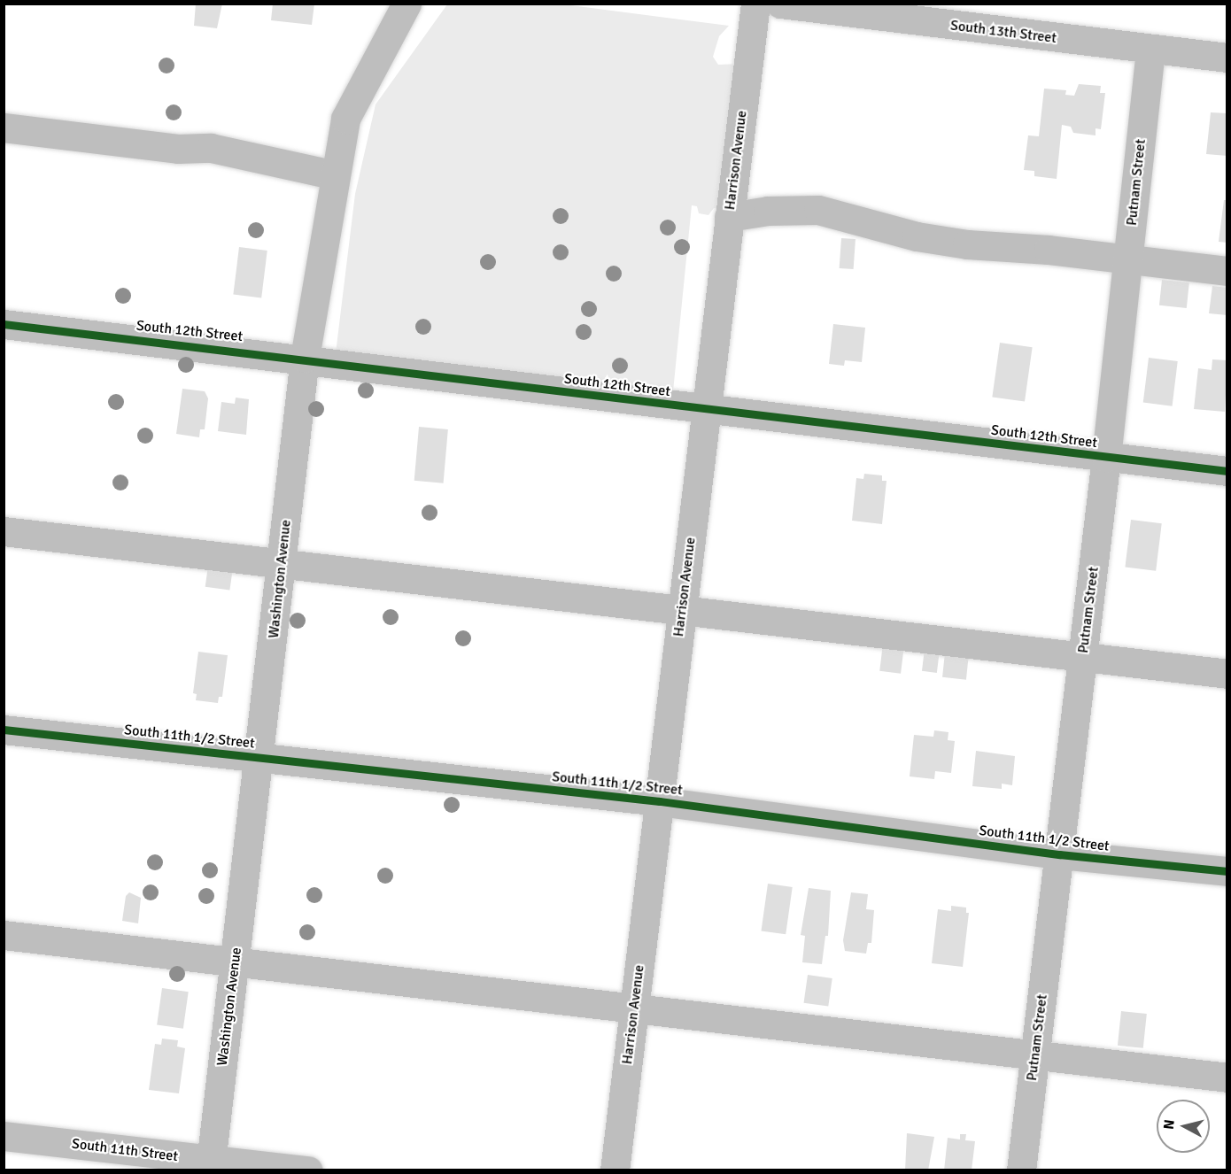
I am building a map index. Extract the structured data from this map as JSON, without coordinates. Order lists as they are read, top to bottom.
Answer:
{
  "streets": {
    "street": [
      "South 13th Street",
      "Harrison Avenue",
      "Putnam Street",
      "South 12th Street",
      "Washington Avenue",
      "South 11th 1/2 Street",
      "South 11th Street"
    ]
  },
  "crossings": [
    ["South 13th Street", "Putnam Street"],
    ["Harrison Avenue", "South 12th Street"],
    ["Harrison Avenue", "South 11th 1/2 Street"],
    ["Putnam Street", "South 12th Street"],
    ["Putnam Street", "South 11th 1/2 Street"],
    ["South 12th Street", "Washington Avenue"],
    ["Washington Avenue", "South 11th 1/2 Street"],
    ["Washington Avenue", "South 11th Street"]
  ],
  "north": "left"
}
